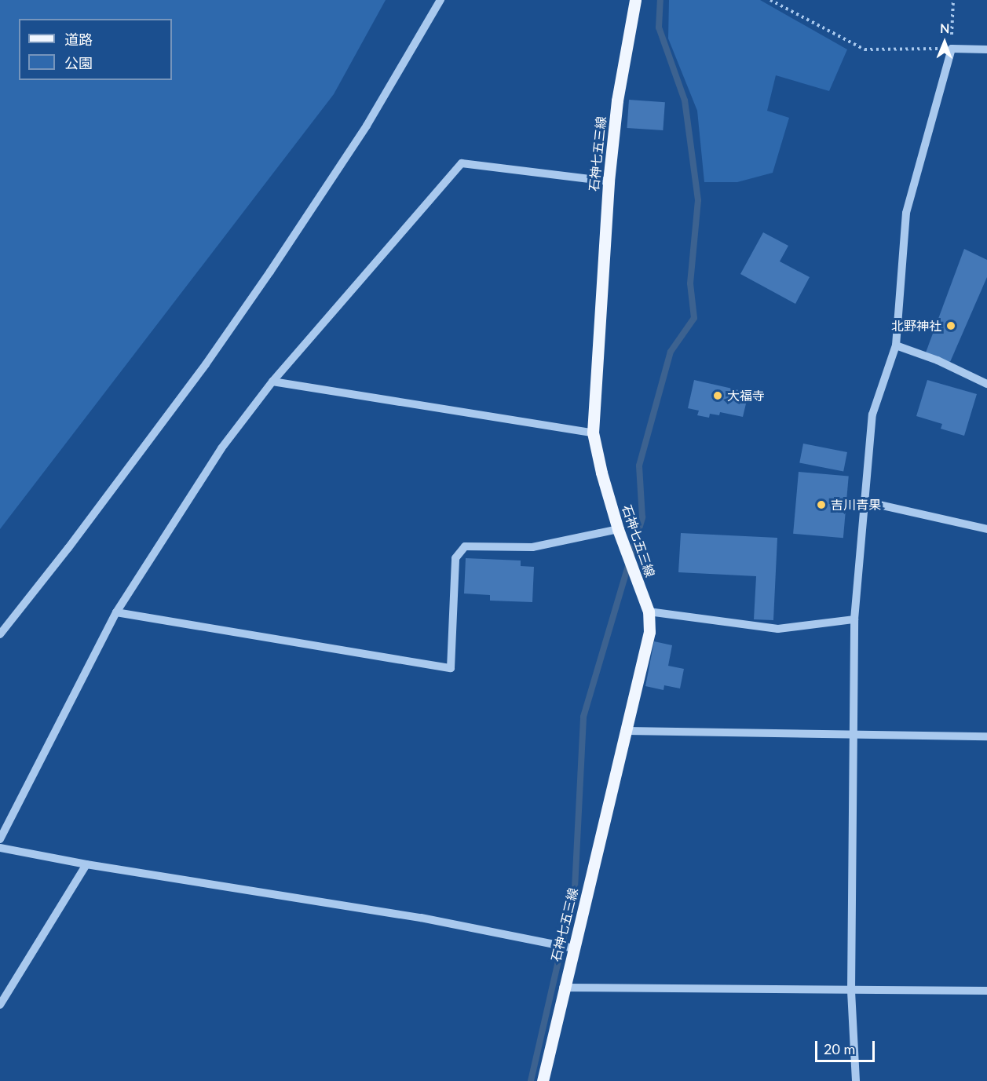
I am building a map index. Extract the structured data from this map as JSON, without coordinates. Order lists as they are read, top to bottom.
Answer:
{
  "streets": {
    "main road": ["石神七五三線"]
  },
  "places": ["北野神社", "大福寺", "吉川青果"],
  "legend": ["道路", "公園"],
  "scale_bar": "20 m",
  "north": "top"
}
